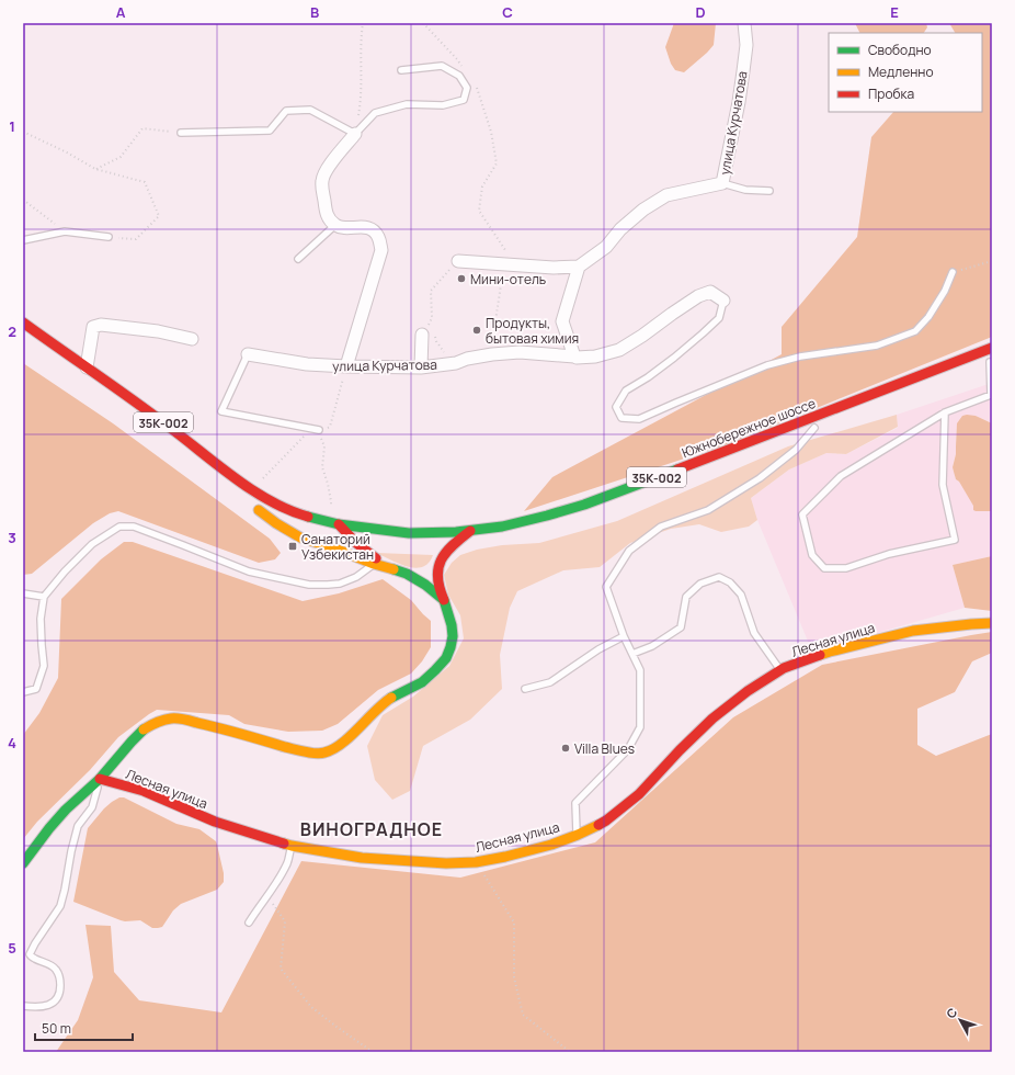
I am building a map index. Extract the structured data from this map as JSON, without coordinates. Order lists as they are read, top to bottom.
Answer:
{
  "streets": {
    "main road": ["35К-002", "Южнобережное шоссе", "Лесная улица"],
    "street": ["улица Курчатова"]
  },
  "districts": ["ВИНОГРАДНОЕ"],
  "places": {
    "other": ["Мини-отель", "Продукты, бытовая химия", "Villa Blues"],
    "transit": ["Санаторий Узбекистан"]
  },
  "legend": ["Свободно", "Медленно", "Пробка"],
  "scale_bar": "50 m",
  "north": "top left",
  "grid": {
    "columns": [
      "A",
      "B",
      "C",
      "D",
      "E"
    ],
    "rows": [
      "1",
      "2",
      "3",
      "4",
      "5"
    ]
  }
}
